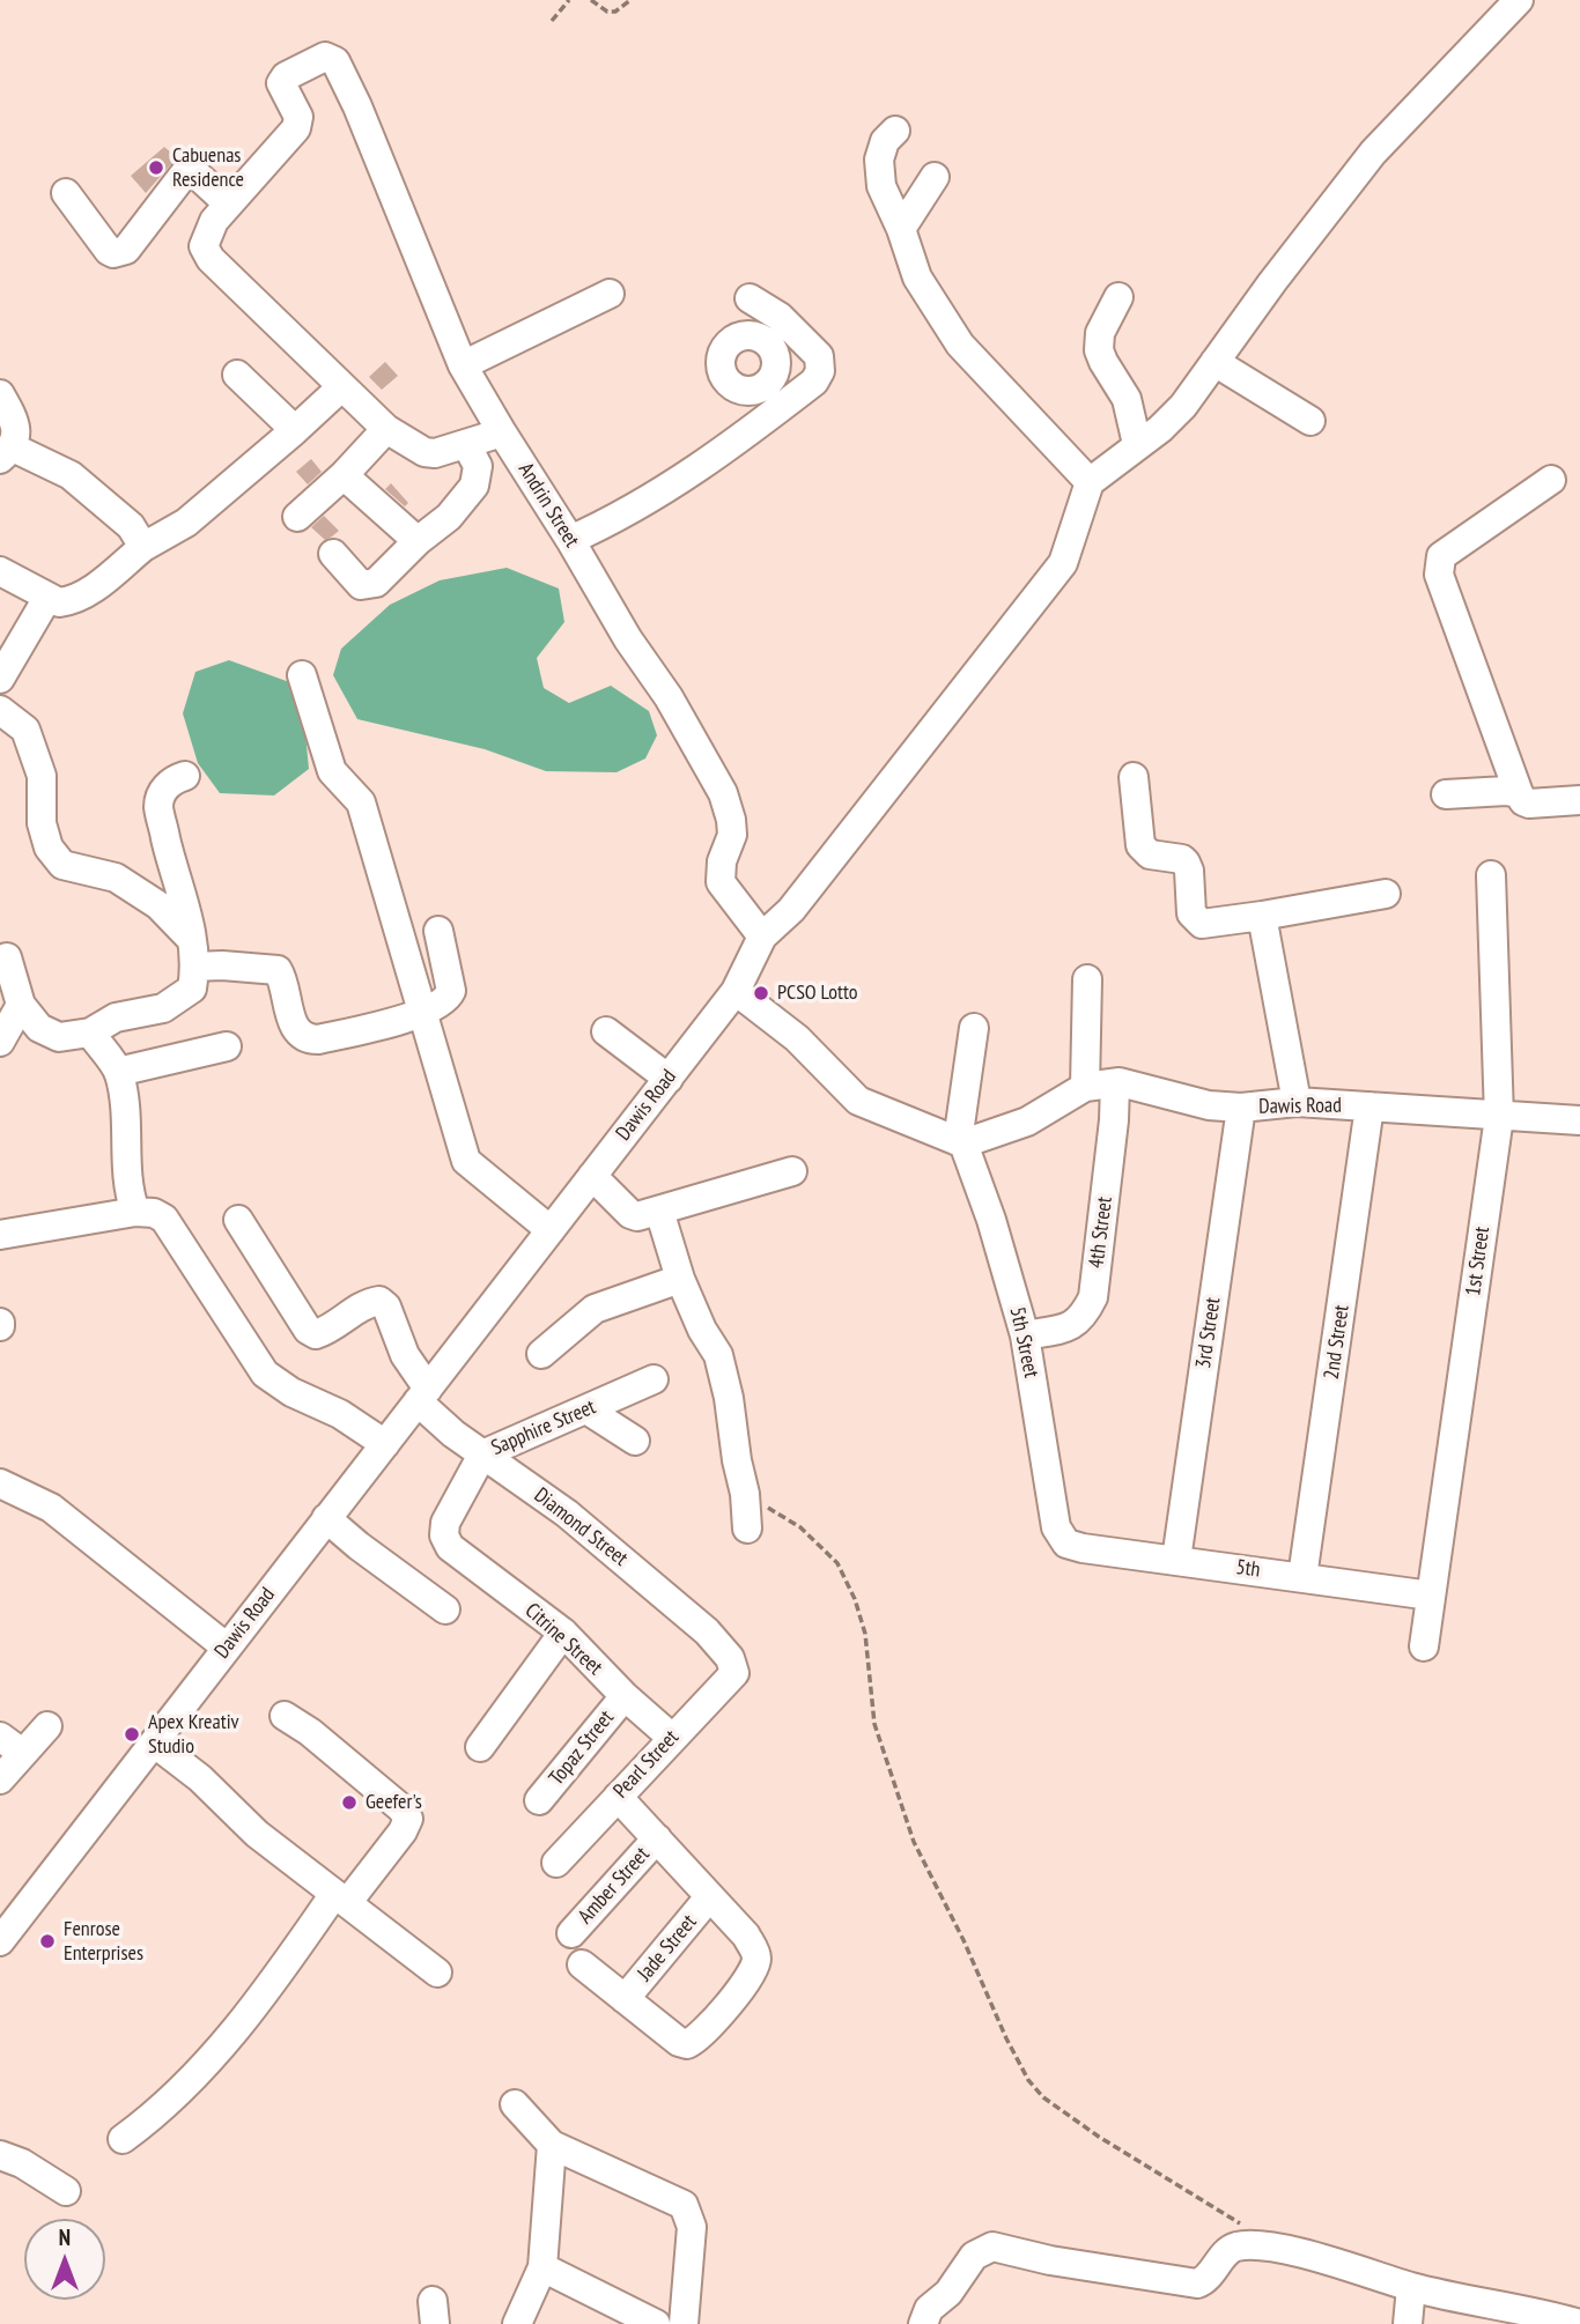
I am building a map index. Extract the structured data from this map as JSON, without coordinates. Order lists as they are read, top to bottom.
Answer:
{
  "streets": {
    "street": [
      "Andrin Street",
      "Dawis Road",
      "4th Street",
      "1st Street",
      "3rd Street",
      "5th Street",
      "2nd Street",
      "Sapphire Street",
      "Diamond Street",
      "5th",
      "Citrine Street",
      "Topaz Street",
      "Pearl Street",
      "Amber Street",
      "Jade Street"
    ]
  },
  "crossings": [
    ["Andrin Street", "Dawis Road"],
    ["Dawis Road", "4th Street"],
    ["Dawis Road", "1st Street"],
    ["Dawis Road", "3rd Street"],
    ["Dawis Road", "5th Street"],
    ["Dawis Road", "2nd Street"],
    ["Dawis Road", "Diamond Street"],
    ["4th Street", "5th Street"],
    ["1st Street", "5th"],
    ["3rd Street", "5th"],
    ["5th Street", "5th"],
    ["2nd Street", "5th"],
    ["Sapphire Street", "Diamond Street"],
    ["Sapphire Street", "Citrine Street"],
    ["Diamond Street", "Pearl Street"],
    ["Citrine Street", "Topaz Street"],
    ["Citrine Street", "Pearl Street"]
  ],
  "places": [
    "Cabuenas Residence",
    "PCSO Lotto",
    "Apex Kreativ Studio",
    "Geefer's",
    "Fenrose Enterprises"
  ],
  "north": "top"
}
